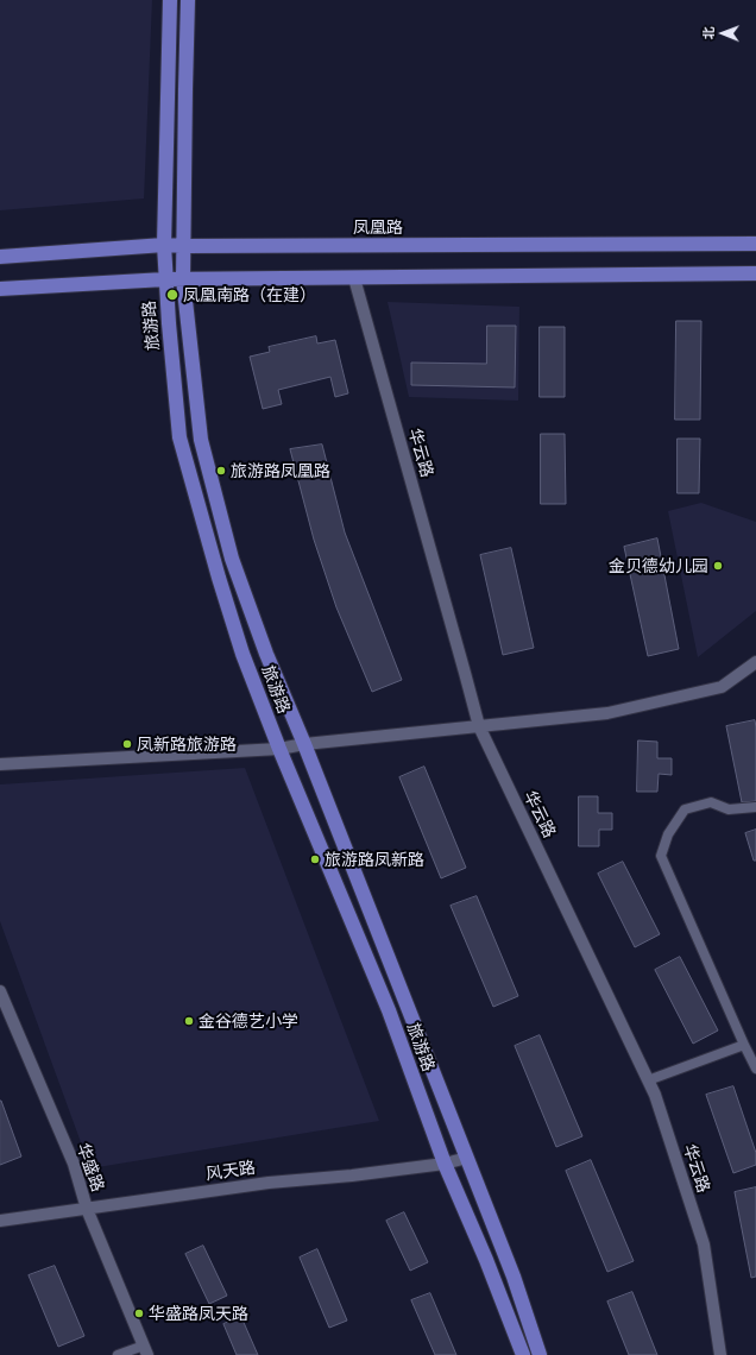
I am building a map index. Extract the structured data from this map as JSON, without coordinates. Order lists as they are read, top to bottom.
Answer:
{
  "streets": {
    "main road": ["凤凰路", "旅游路"],
    "street": ["华云路", "华盛路", "风天路"]
  },
  "crossings": [
    ["凤凰路", "旅游路"],
    ["旅游路", "风天路"],
    ["华盛路", "风天路"]
  ],
  "places": [
    "凤凰南路（在建）",
    "旅游路凤凰路",
    "金贝德幼儿园",
    "凤新路旅游路",
    "旅游路凤新路",
    "金谷德艺小学",
    "华盛路凤天路"
  ],
  "north": "left"
}
